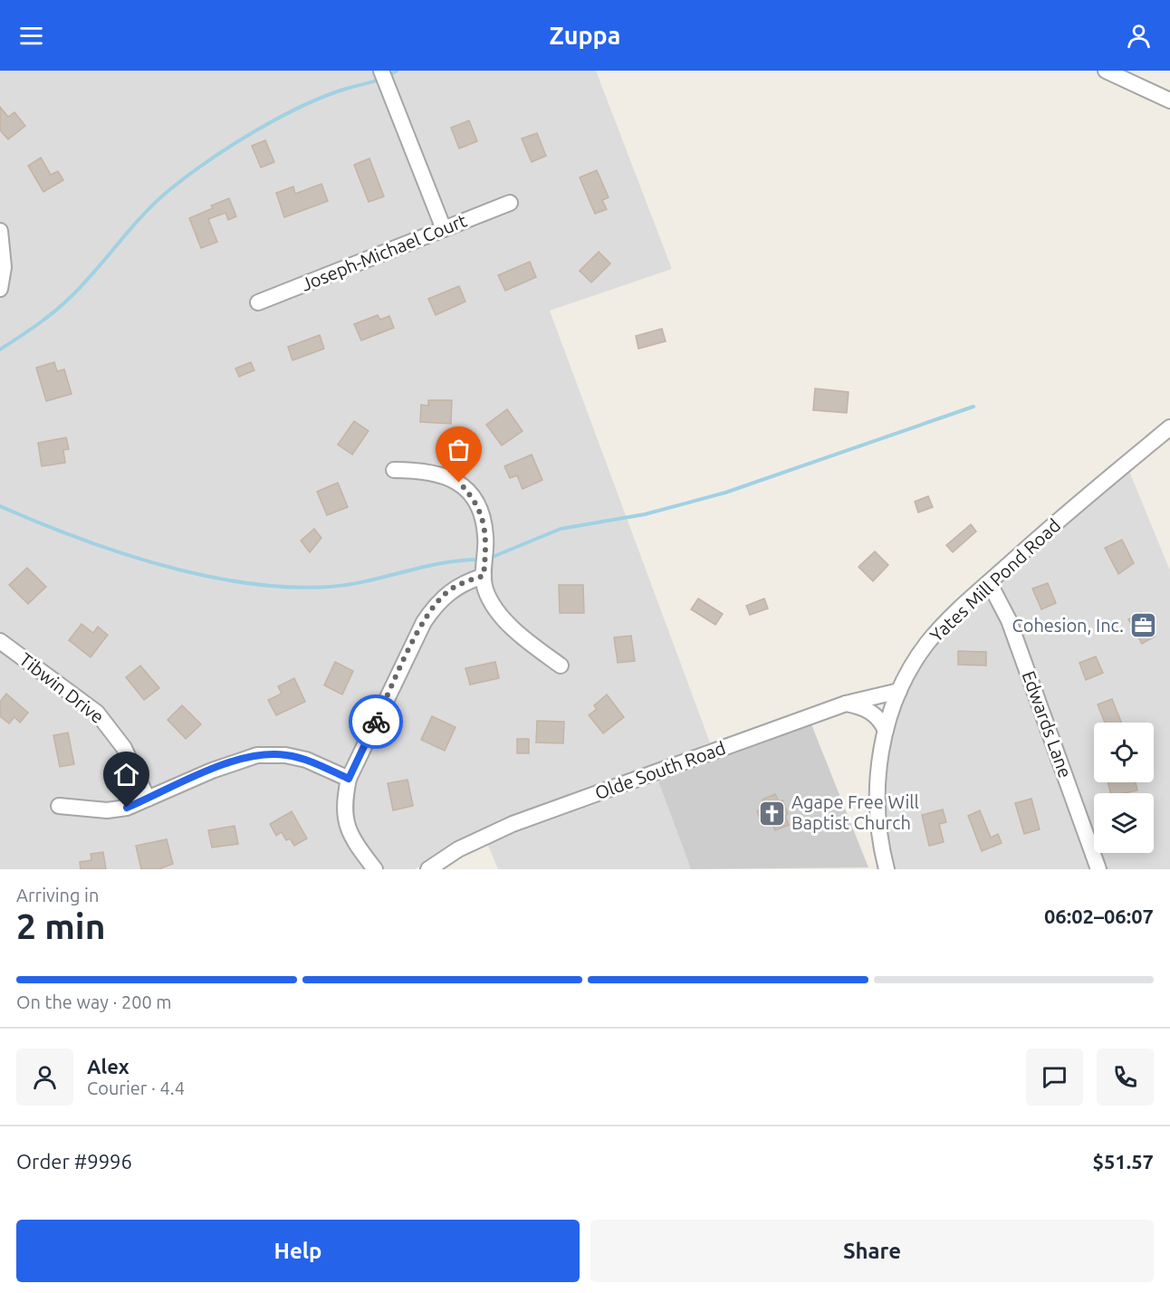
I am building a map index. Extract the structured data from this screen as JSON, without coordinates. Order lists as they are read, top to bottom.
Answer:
{
  "streets": {
    "street": [
      "Joseph-Michael Court",
      "Yates Mill Pond Road",
      "Tibwin Drive",
      "Edwards Lane",
      "Olde South Road"
    ]
  },
  "crossings": [
    ["Yates Mill Pond Road", "Edwards Lane"],
    ["Yates Mill Pond Road", "Olde South Road"]
  ],
  "places": {
    "office": ["Cohesion, Inc."],
    "church": ["Agape Free Will Baptist Church"]
  },
  "page": {
    "header": "Zuppa",
    "heading": ["2 min", "Arriving in", "06:02–06:07"],
    "panel": [
      "Alex",
      "Courier · 4.4",
      "Order #9996",
      "$51.57"
    ],
    "bar": "On the way · 200 m",
    "buttons": ["Help", "Share"]
  }
}
